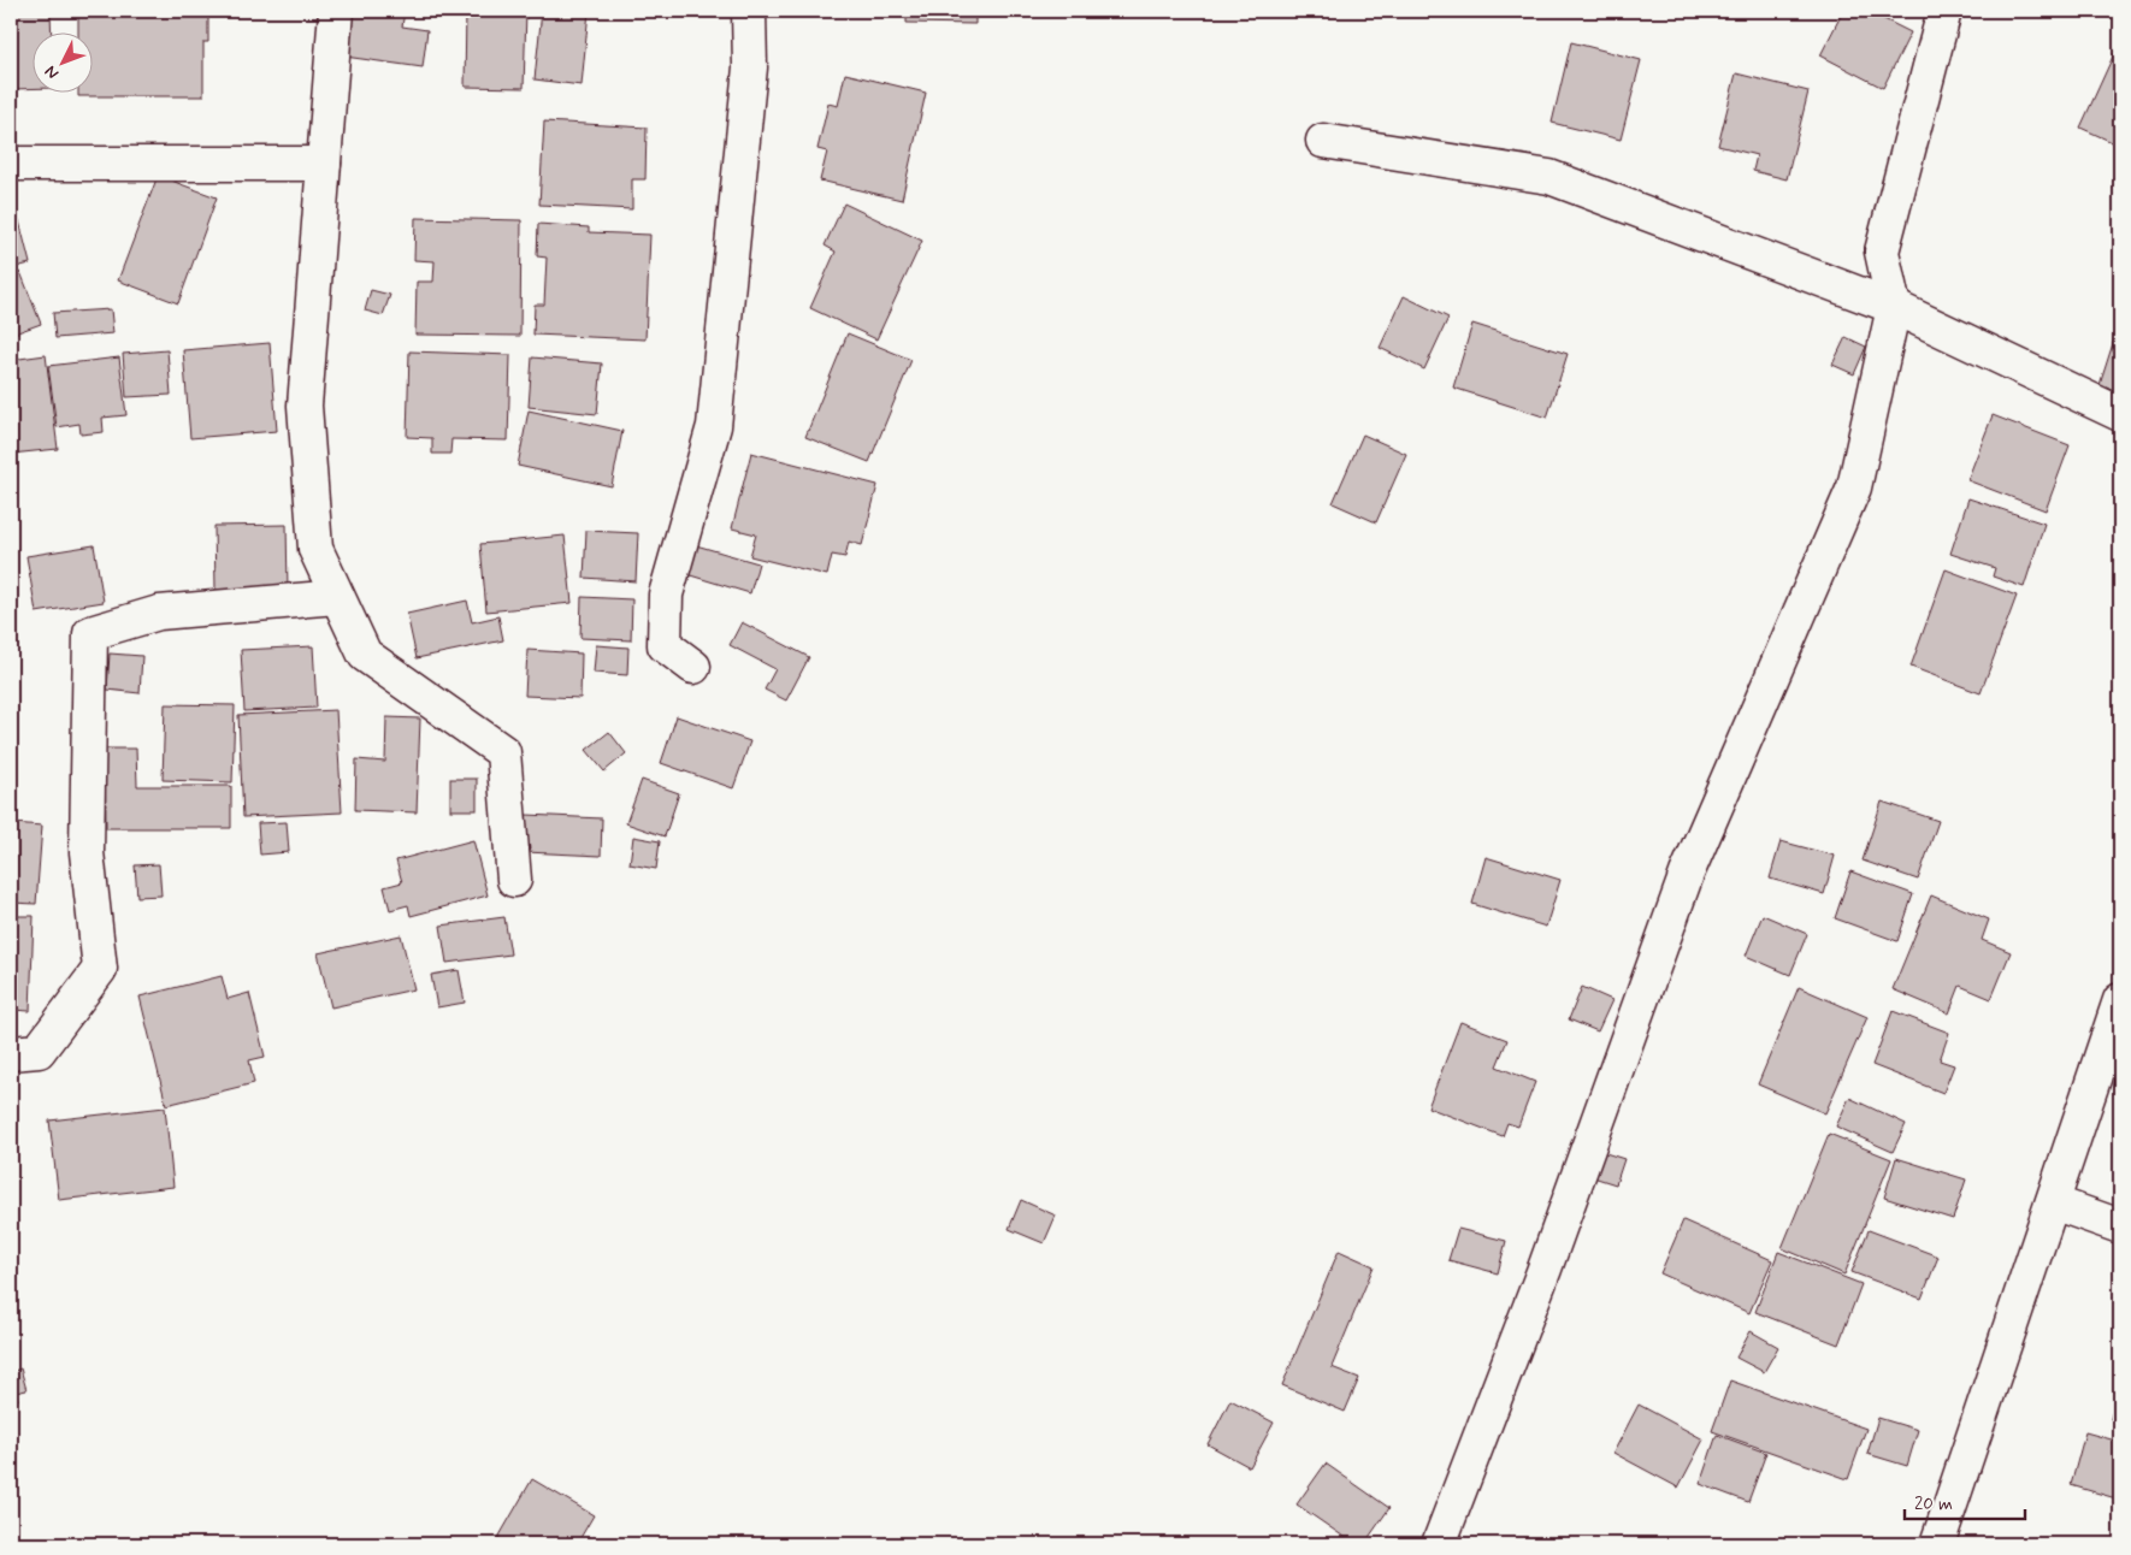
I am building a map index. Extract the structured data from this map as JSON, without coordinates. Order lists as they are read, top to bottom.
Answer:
{
  "scale_bar": "20 m",
  "north": "bottom left"
}
